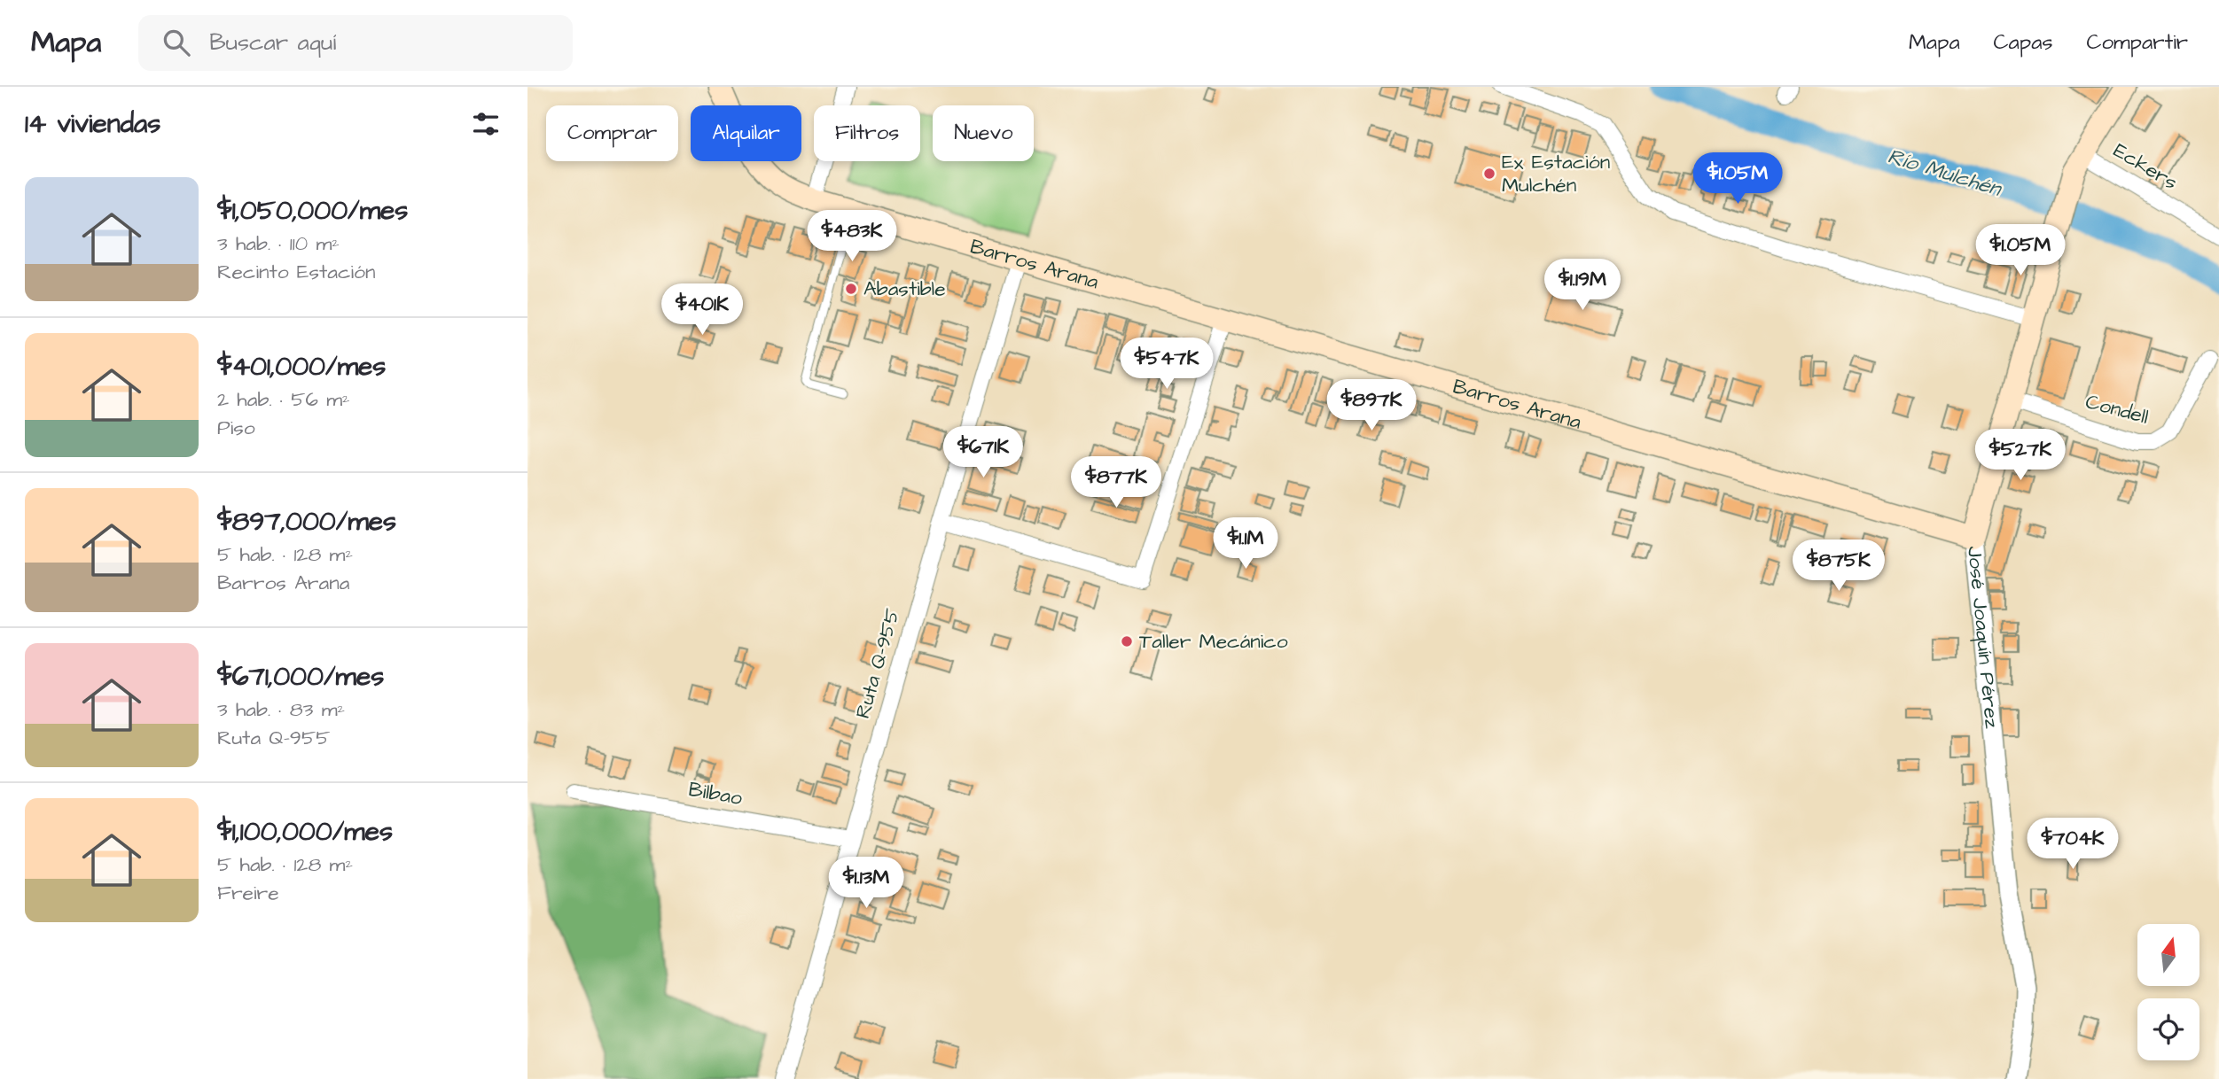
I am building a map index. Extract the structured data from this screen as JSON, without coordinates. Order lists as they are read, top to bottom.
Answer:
{
  "streets": {
    "main road": ["Barros Arana", "José Joaquín Pérez"],
    "street": [
      "Eckers",
      "Condell",
      "Ruta Q-955",
      "Bilbao"
    ]
  },
  "crossings": [
    ["Eckers", "José Joaquín Pérez"],
    ["Barros Arana", "José Joaquín Pérez"],
    ["Barros Arana", "Ruta Q-955"],
    ["Condell", "José Joaquín Pérez"],
    ["Ruta Q-955", "Bilbao"]
  ],
  "water": ["Río Mulchén"],
  "places": ["Ex Estación Mulchén", "Abastible", "Taller Mecánico"],
  "north": "top",
  "page": {
    "header": "Mapa",
    "search": "Buscar aquí",
    "nav": ["Mapa", "Capas", "Compartir"],
    "heading": "14 viviendas",
    "chip": [
      "Comprar",
      "Alquilar",
      "Filtros",
      "Nuevo"
    ],
    "price": [
      "$1.05M",
      "$483K",
      "$1.05M",
      "$1.19M",
      "$401K",
      "$547K",
      "$897K",
      "$671K",
      "$527K",
      "$877K",
      "$1.1M",
      "$875K",
      "$704K",
      "$1.13M"
    ],
    "list": [
      {
        "name": "$1,050,000/mes",
        "note": "3 hab. · 110 m² · Recinto Estación"
      },
      {
        "name": "$401,000/mes",
        "note": "2 hab. · 56 m² · Piso"
      },
      {
        "name": "$897,000/mes",
        "note": "5 hab. · 128 m² · Barros Arana"
      },
      {
        "name": "$671,000/mes",
        "note": "3 hab. · 83 m² · Ruta Q-955"
      },
      {
        "name": "$1,100,000/mes",
        "note": "5 hab. · 128 m² · Freire"
      }
    ]
  }
}
